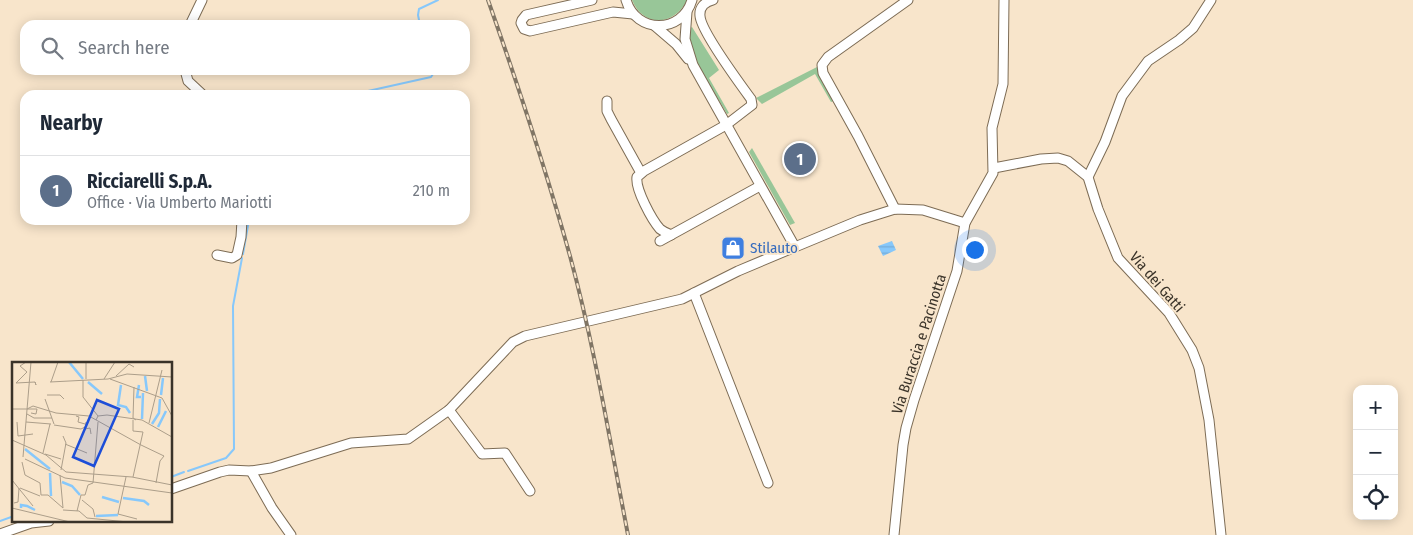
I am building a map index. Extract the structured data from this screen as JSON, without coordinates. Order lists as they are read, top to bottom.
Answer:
{
  "streets": {
    "street": ["Via dei Gatti", "Via Buraccia e Pacinotta"]
  },
  "places": {
    "shop": ["Stilauto"]
  },
  "page": {
    "search": "Search here",
    "heading": "Nearby",
    "pins": "1",
    "list": [
      {
        "mark": "1",
        "name": "Ricciarelli S.p.A.",
        "note": "Office · Via Umberto Mariotti",
        "value": "210 m"
      }
    ],
    "map_buttons": ["+", "−"]
  }
}
